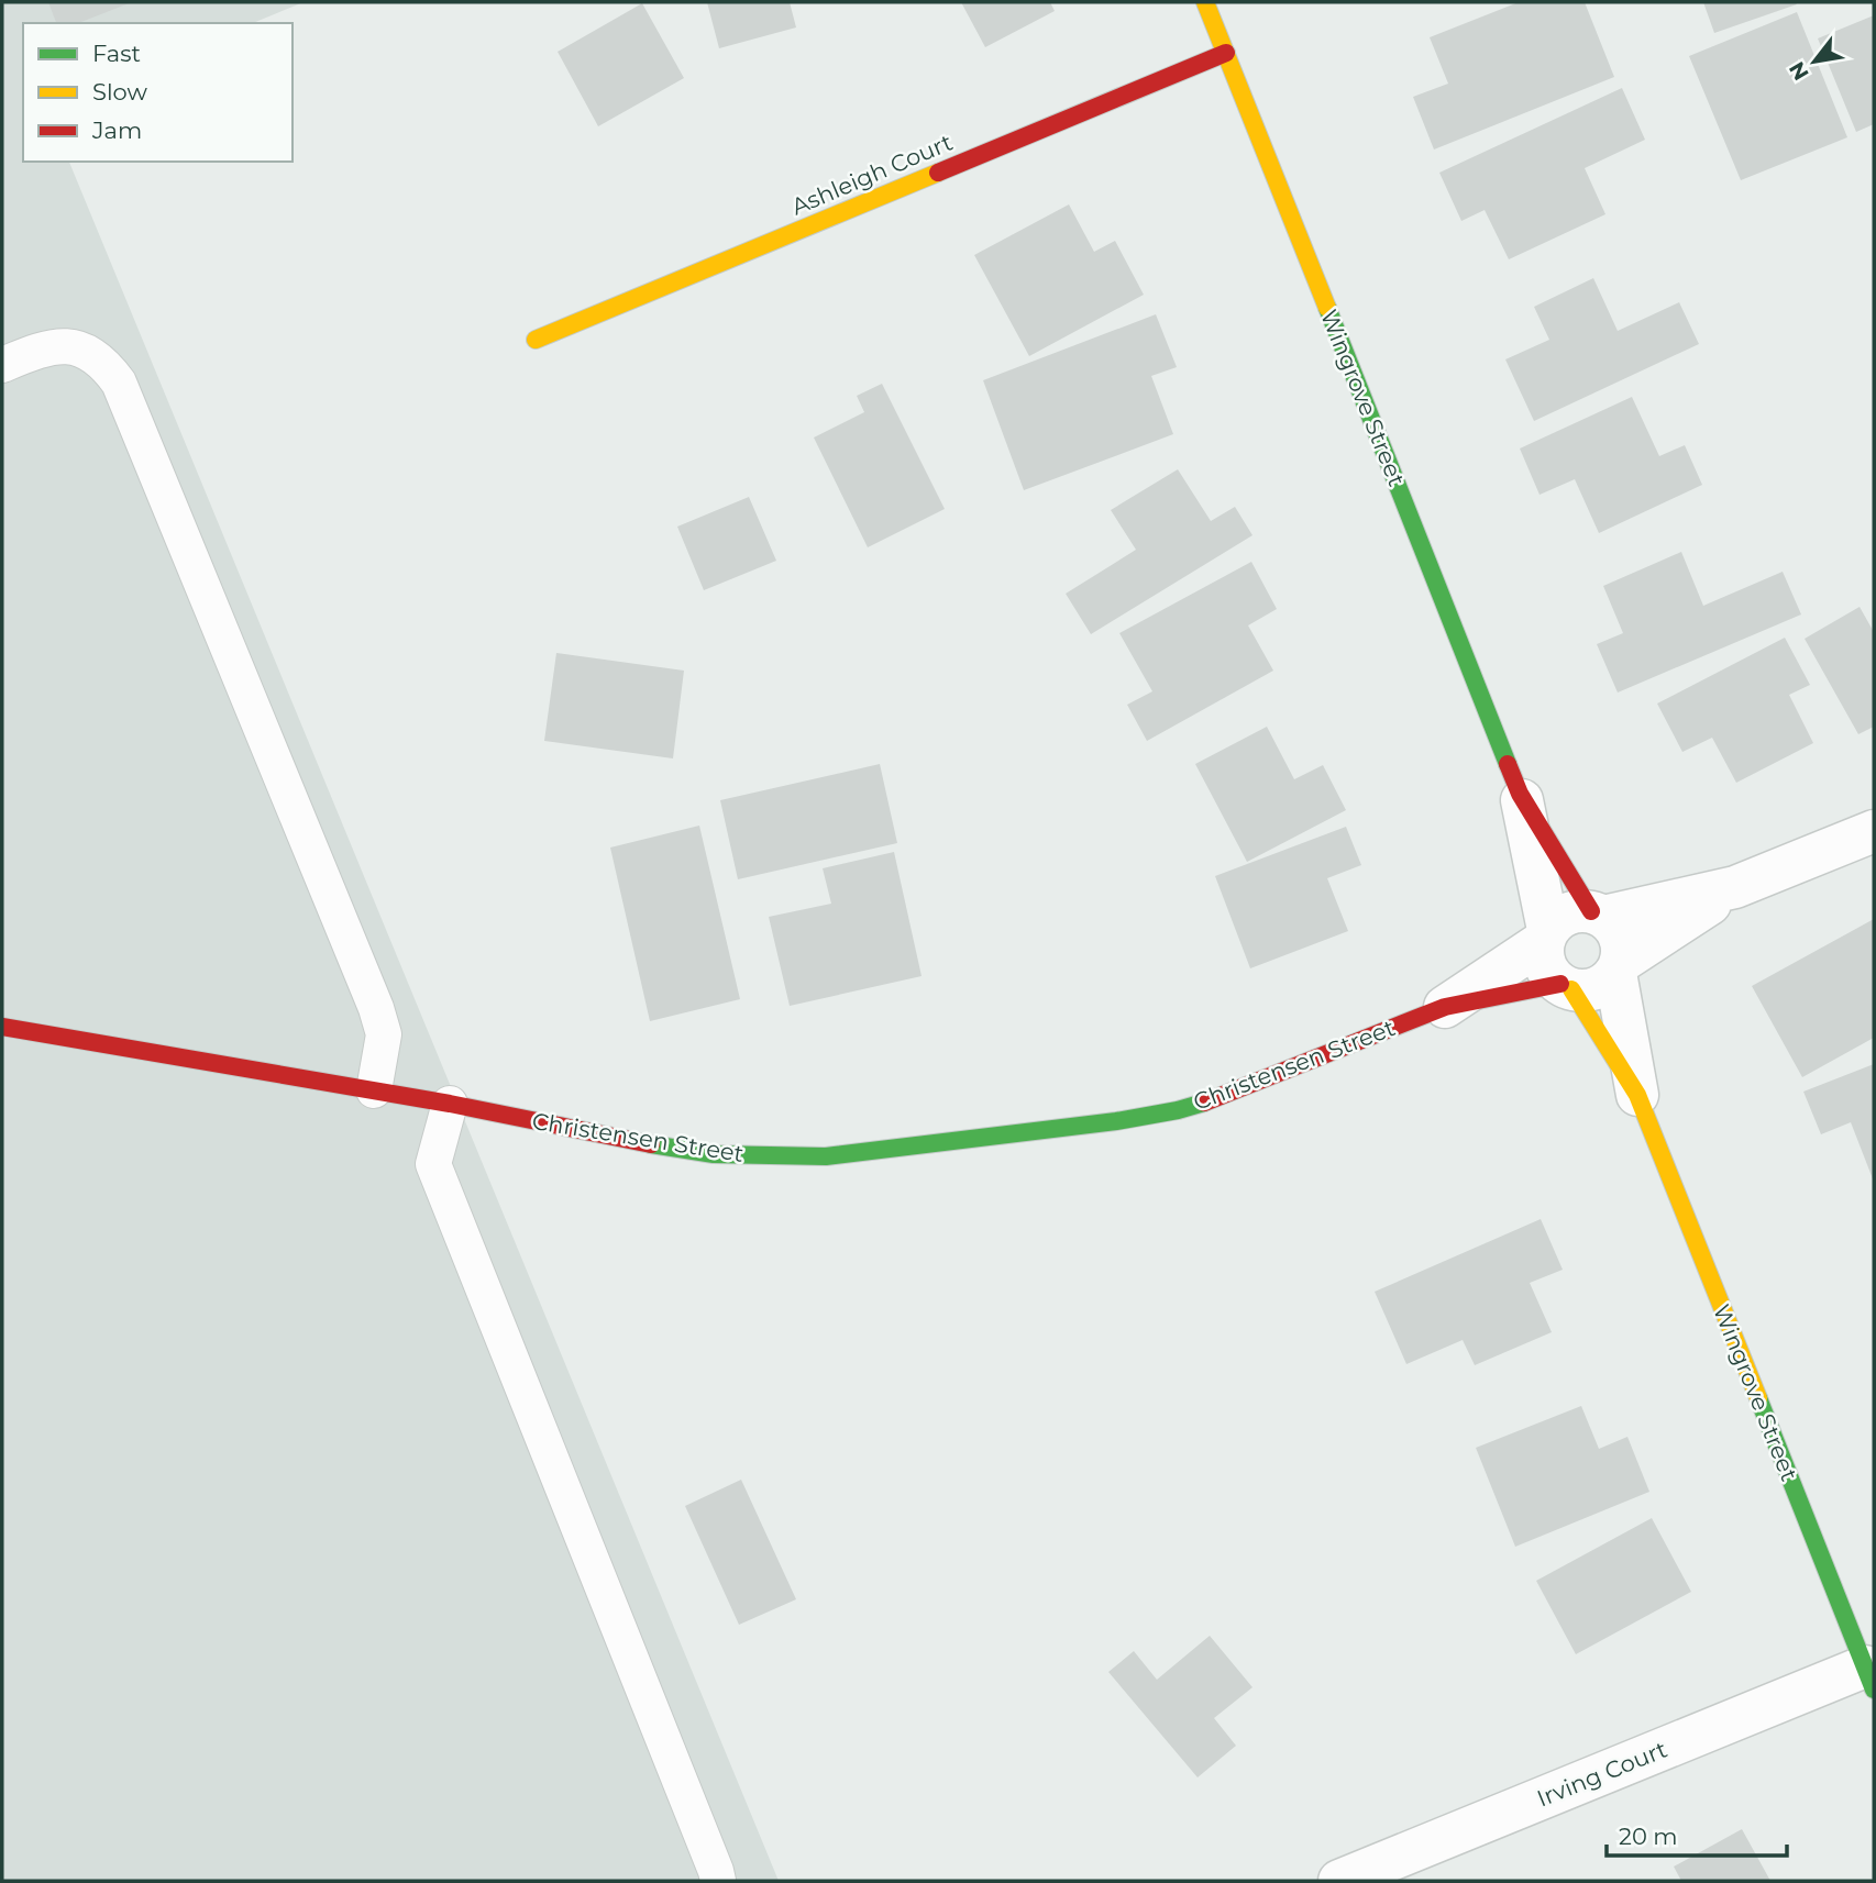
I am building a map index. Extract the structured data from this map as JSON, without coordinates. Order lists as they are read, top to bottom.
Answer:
{
  "streets": {
    "street": [
      "Ashleigh Court",
      "Wingrove Street",
      "Christensen Street",
      "Irving Court"
    ]
  },
  "crossings": [
    ["Ashleigh Court", "Wingrove Street"],
    ["Wingrove Street", "Christensen Street"],
    ["Wingrove Street", "Irving Court"]
  ],
  "legend": ["Fast", "Slow", "Jam"],
  "scale_bar": "20 m",
  "north": "bottom left"
}
